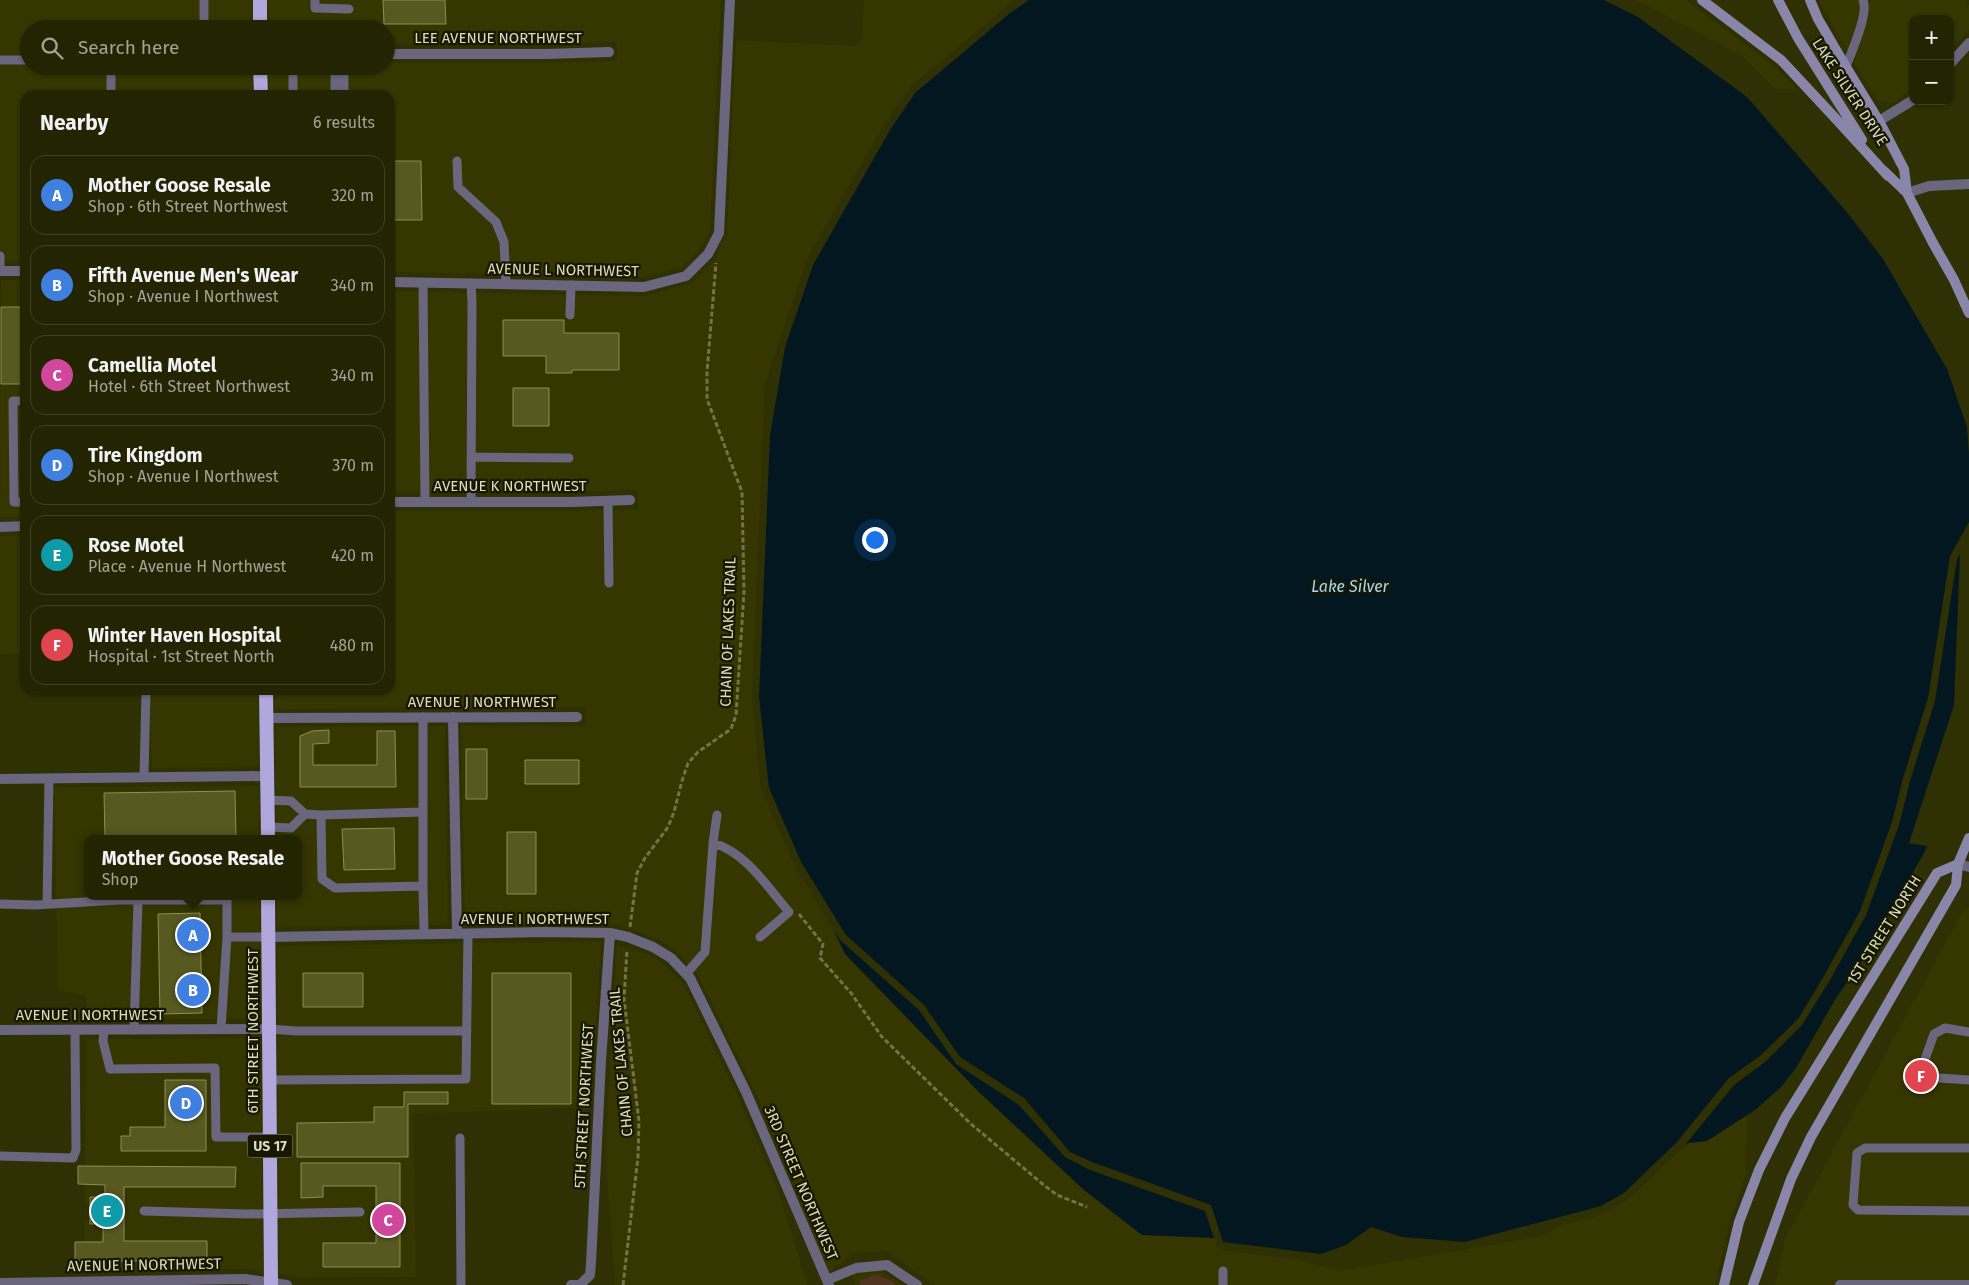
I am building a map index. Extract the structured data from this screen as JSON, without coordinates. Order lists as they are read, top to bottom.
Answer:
{
  "streets": {
    "highway": ["6TH STREET NORTHWEST", "US 17"],
    "main road": ["LAKE SILVER DRIVE", "1ST STREET NORTH"],
    "street": [
      "LEE AVENUE NORTHWEST",
      "AVENUE L NORTHWEST",
      "AVENUE K NORTHWEST",
      "AVENUE J NORTHWEST",
      "AVENUE I NORTHWEST",
      "5TH STREET NORTHWEST",
      "3RD STREET NORTHWEST",
      "AVENUE H NORTHWEST"
    ],
    "path": ["CHAIN OF LAKES TRAIL"]
  },
  "crossings": [
    ["AVENUE L NORTHWEST", "CHAIN OF LAKES TRAIL"],
    ["CHAIN OF LAKES TRAIL", "AVENUE I NORTHWEST"],
    ["AVENUE I NORTHWEST", "6TH STREET NORTHWEST"],
    ["AVENUE I NORTHWEST", "5TH STREET NORTHWEST"],
    ["AVENUE I NORTHWEST", "3RD STREET NORTHWEST"],
    ["6TH STREET NORTHWEST", "AVENUE H NORTHWEST"]
  ],
  "water": ["Lake Silver"],
  "page": {
    "map_buttons": ["+", "−"],
    "search": "Search here",
    "heading": ["Nearby", "6 results"],
    "list": [
      {
        "mark": "A",
        "name": "Mother Goose Resale",
        "note": "Shop · 6th Street Northwest",
        "value": "320 m"
      },
      {
        "mark": "B",
        "name": "Fifth Avenue Men's Wear",
        "note": "Shop · Avenue I Northwest",
        "value": "340 m"
      },
      {
        "mark": "C",
        "name": "Camellia Motel",
        "note": "Hotel · 6th Street Northwest",
        "value": "340 m"
      },
      {
        "mark": "D",
        "name": "Tire Kingdom",
        "note": "Shop · Avenue I Northwest",
        "value": "370 m"
      },
      {
        "mark": "E",
        "name": "Rose Motel",
        "note": "Place · Avenue H Northwest",
        "value": "420 m"
      },
      {
        "mark": "F",
        "name": "Winter Haven Hospital",
        "note": "Hospital · 1st Street North",
        "value": "480 m"
      }
    ],
    "popup": ["Mother Goose Resale", "Shop"],
    "pins": [
      "A",
      "B",
      "F",
      "D",
      "E",
      "C"
    ]
  }
}
